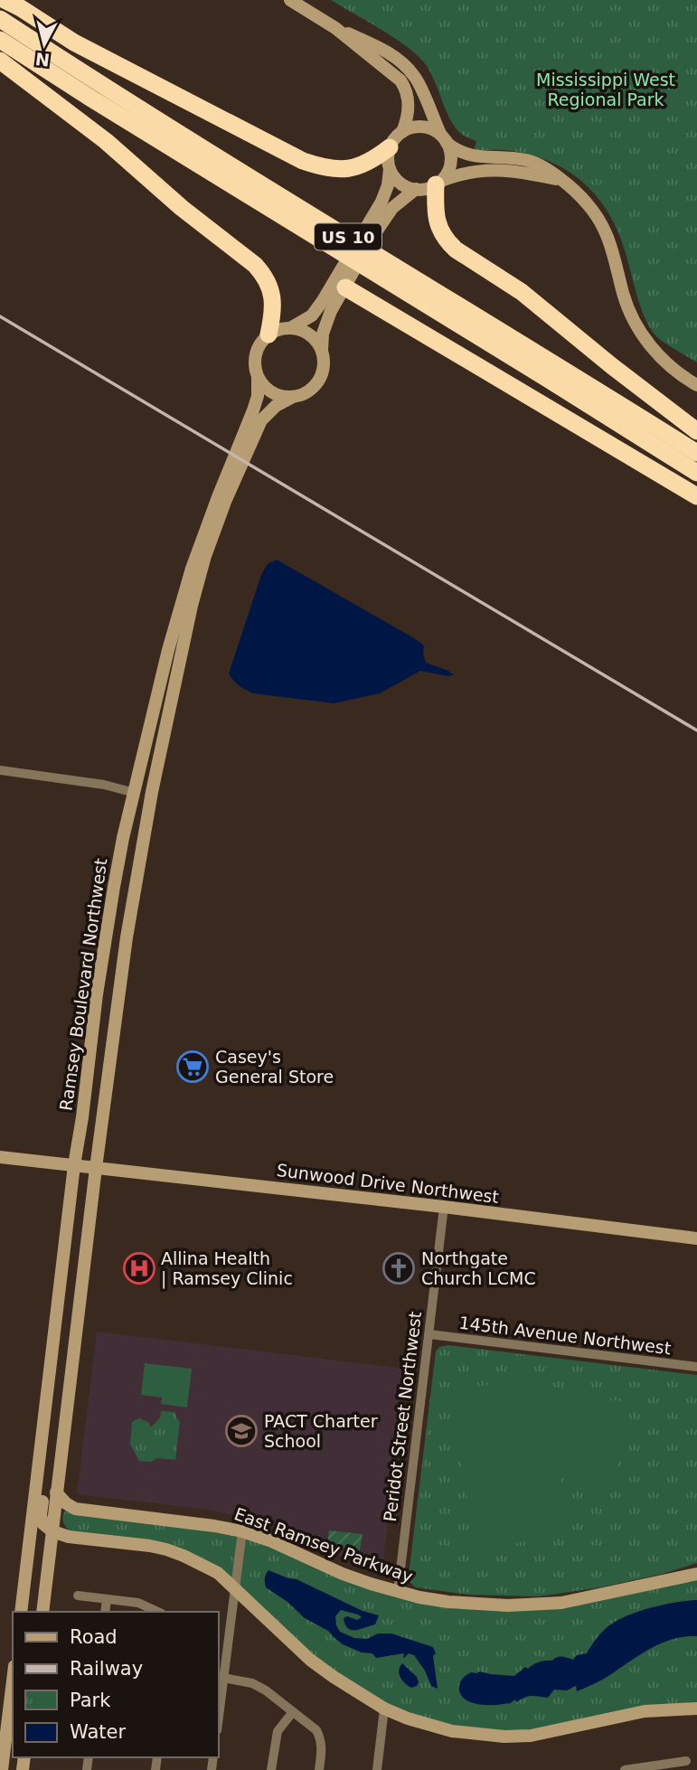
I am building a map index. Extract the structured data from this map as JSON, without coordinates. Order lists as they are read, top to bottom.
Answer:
{
  "streets": {
    "highway": ["US 10"],
    "street": [
      "Ramsey Boulevard Northwest",
      "Sunwood Drive Northwest",
      "145th Avenue Northwest",
      "Peridot Street Northwest",
      "East Ramsey Parkway"
    ]
  },
  "crossings": [
    ["Ramsey Boulevard Northwest", "Sunwood Drive Northwest"],
    ["Ramsey Boulevard Northwest", "East Ramsey Parkway"],
    ["Sunwood Drive Northwest", "Peridot Street Northwest"],
    ["145th Avenue Northwest", "Peridot Street Northwest"],
    ["Peridot Street Northwest", "East Ramsey Parkway"]
  ],
  "parks": ["Mississippi West Regional Park"],
  "places": {
    "supermarket": ["Casey's General Store"],
    "hospital": ["Allina Health | Ramsey Clinic"],
    "church": ["Northgate Church LCMC"],
    "school or university": ["PACT Charter School"]
  },
  "legend": [
    "Road",
    "Railway",
    "Park",
    "Water"
  ],
  "north": "bottom"
}
